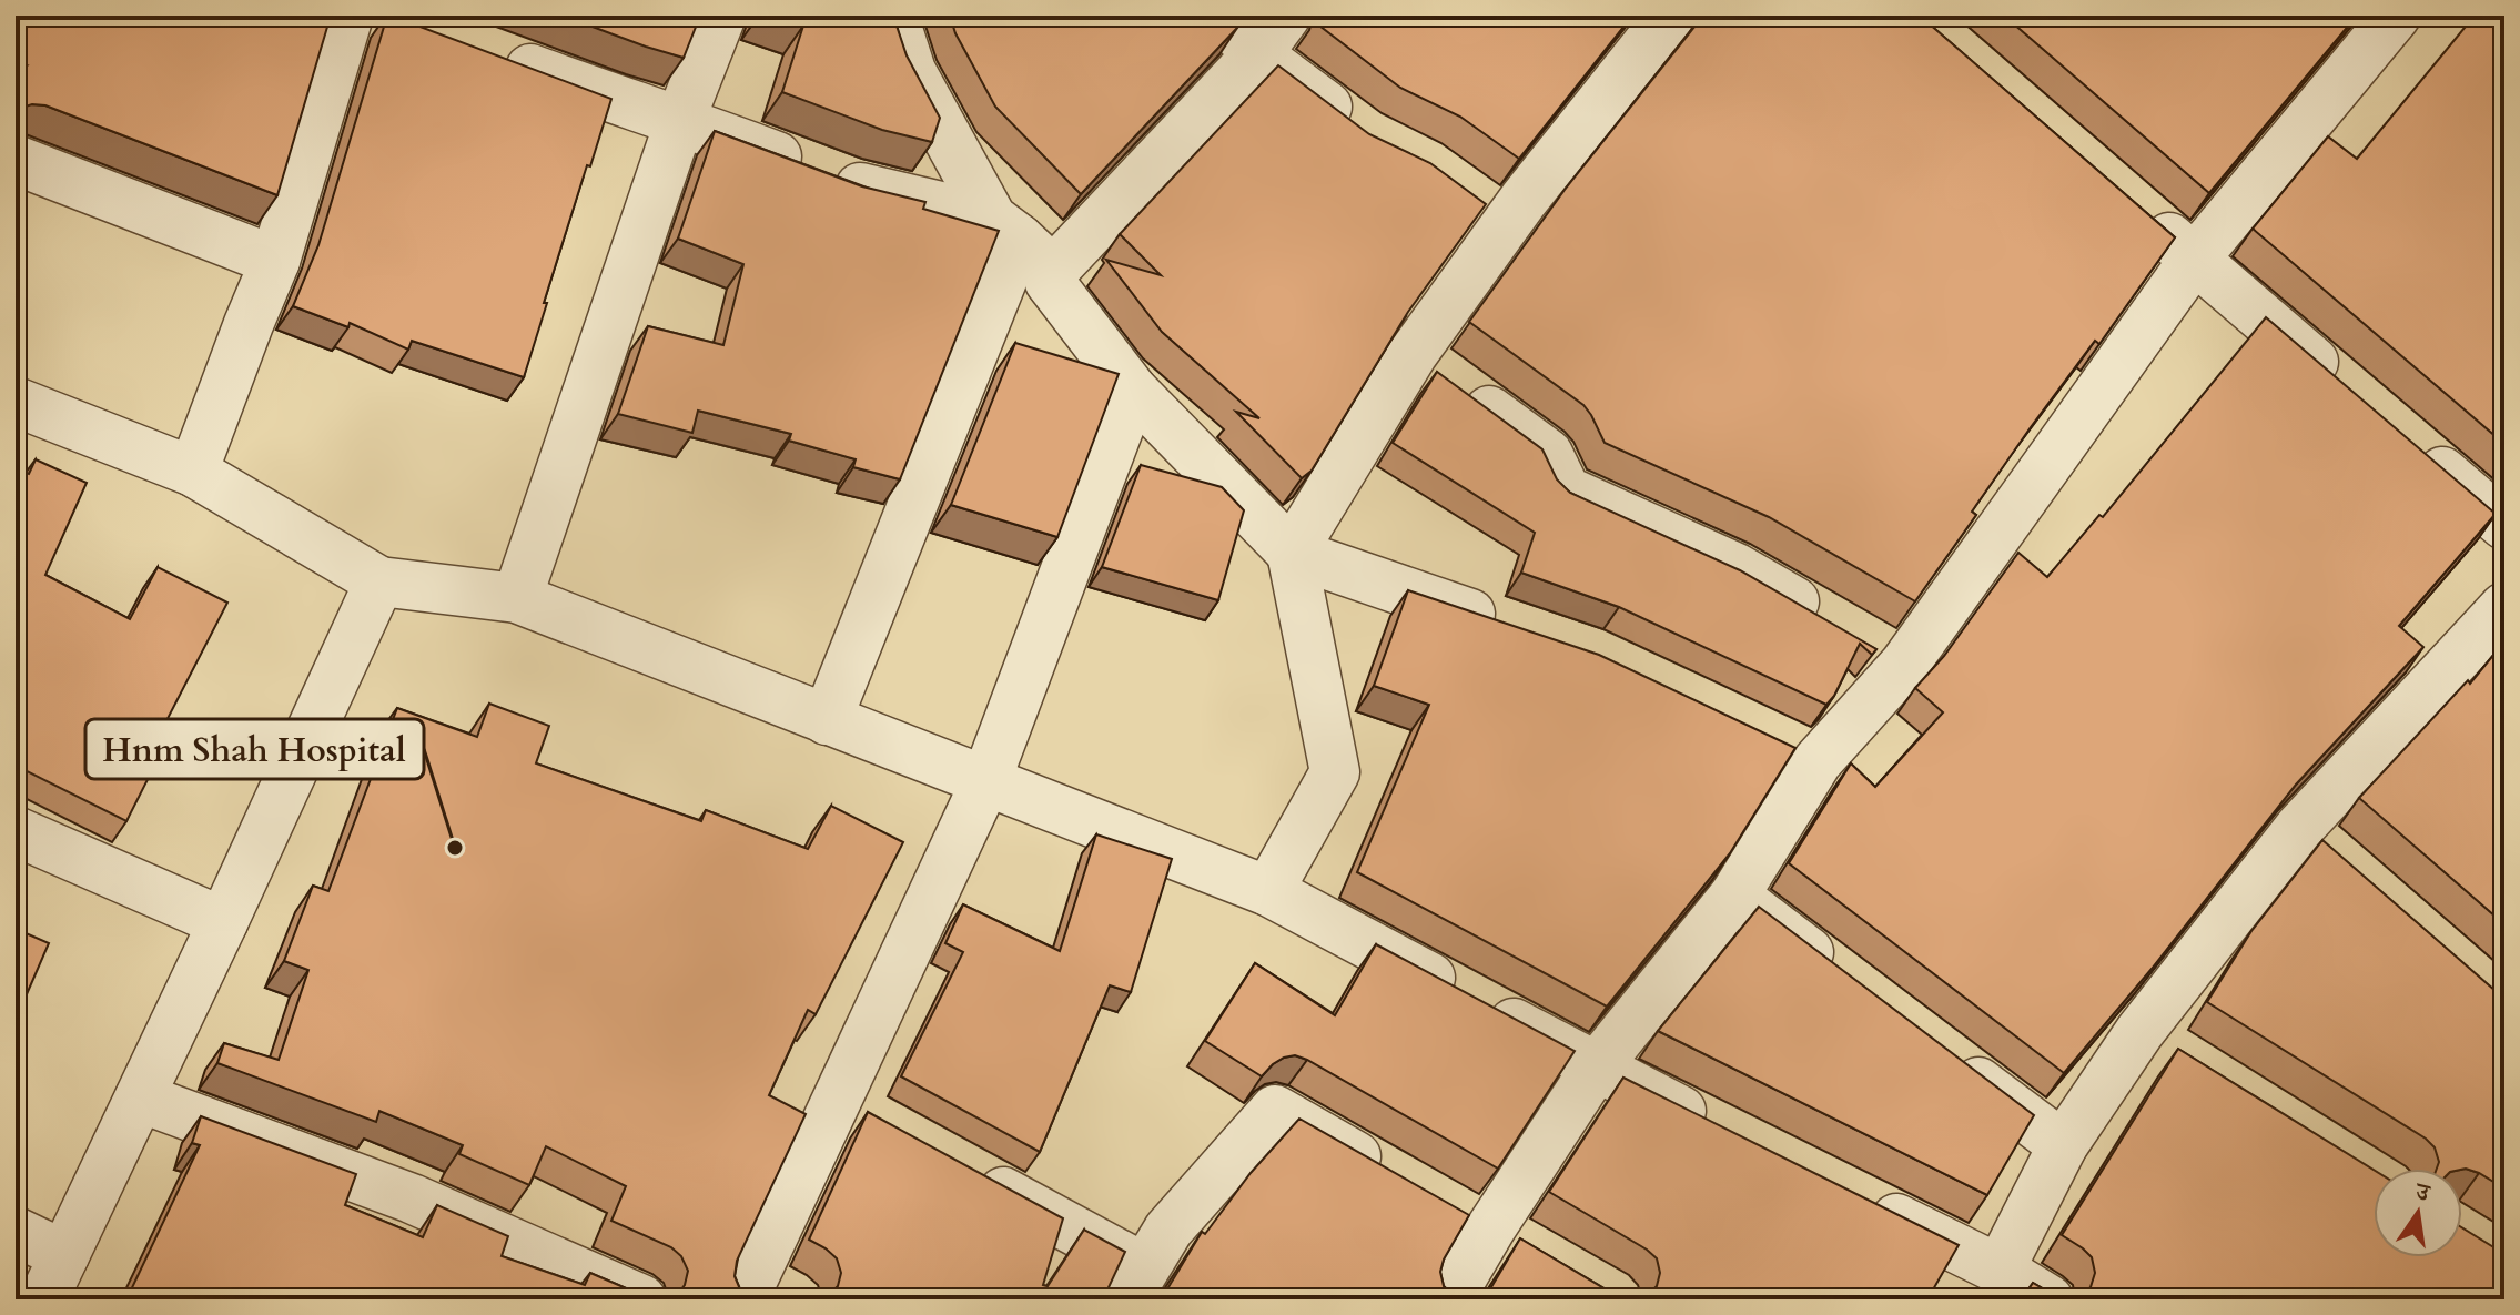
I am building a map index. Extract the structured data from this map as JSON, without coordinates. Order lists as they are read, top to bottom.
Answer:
{
  "places": ["Hnm Shah Hospital"],
  "north": "top"
}
